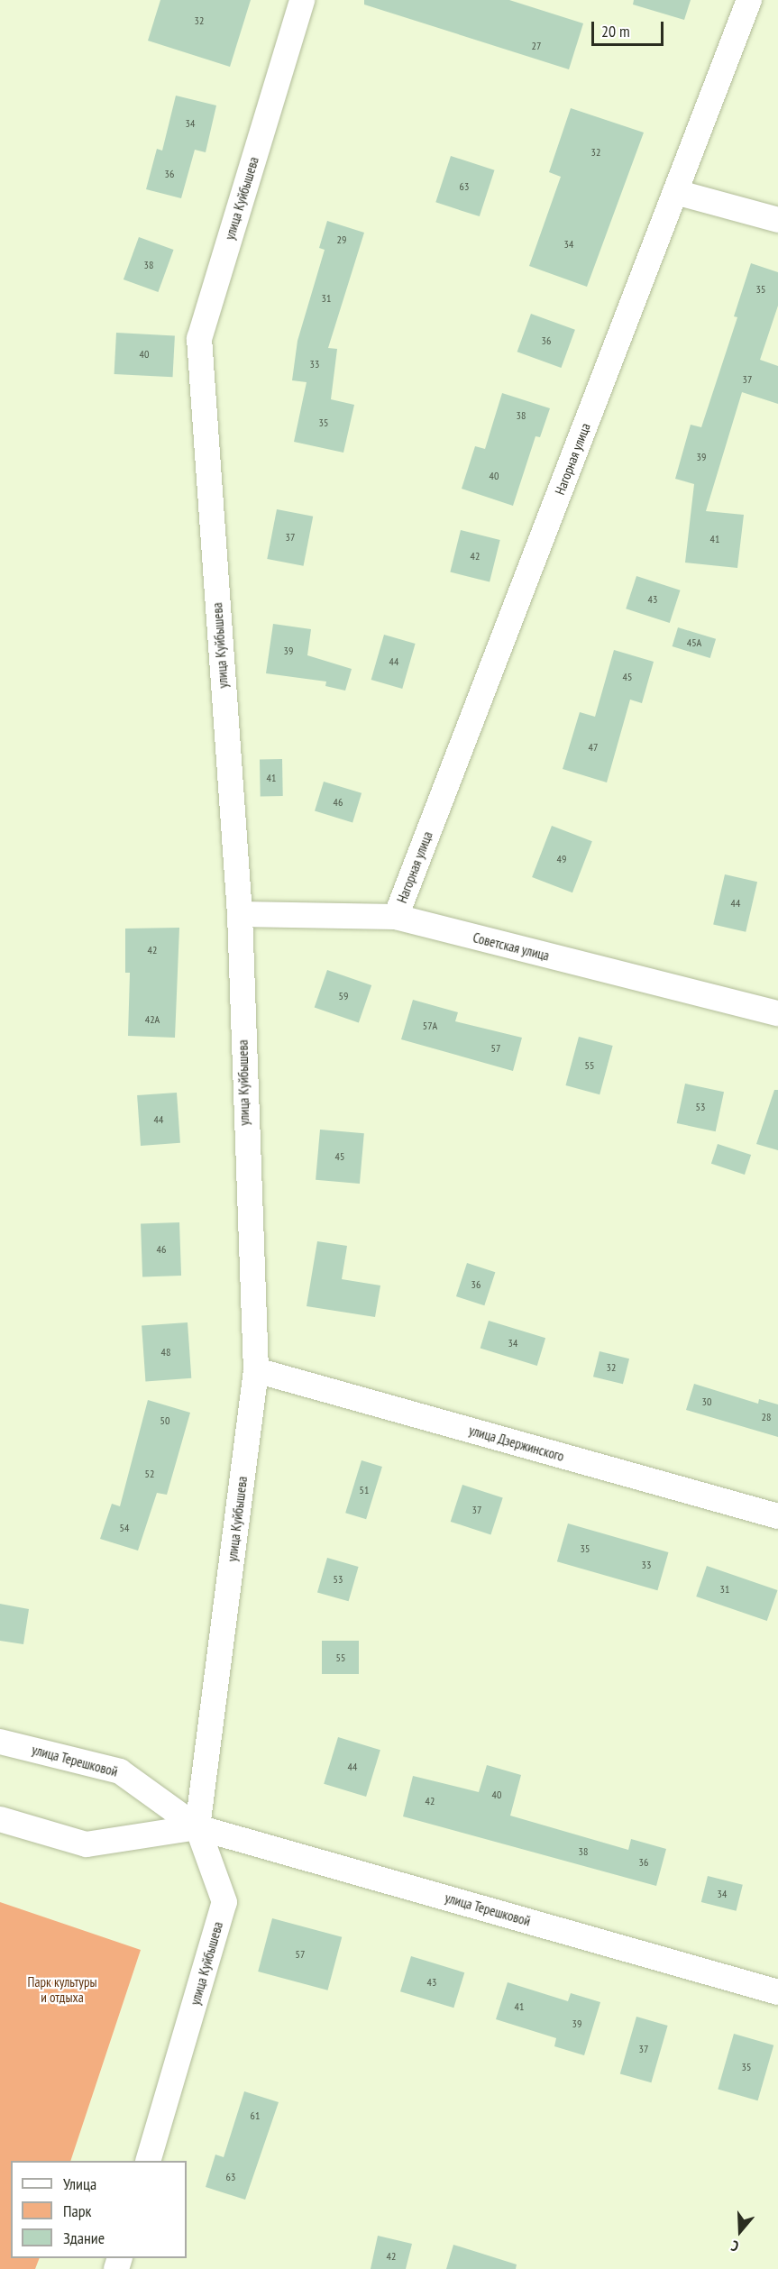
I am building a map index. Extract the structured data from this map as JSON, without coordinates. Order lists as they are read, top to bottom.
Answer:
{
  "streets": {
    "street": [
      "улица Куйбышева",
      "Нагорная улица",
      "Советская улица",
      "улица Дзержинского",
      "улица Терешковой"
    ]
  },
  "crossings": [
    ["улица Куйбышева", "Советская улица"],
    ["улица Куйбышева", "улица Дзержинского"],
    ["улица Куйбышева", "улица Терешковой"],
    ["Нагорная улица", "Советская улица"]
  ],
  "parks": ["Парк культуры и отдыха"],
  "house_numbers": [
    "32",
    "27",
    "34",
    "32",
    "36",
    "63",
    "29",
    "34",
    "38",
    "35",
    "31",
    "36",
    "40",
    "33",
    "37",
    "38",
    "35",
    "39",
    "40",
    "37",
    "41",
    "42",
    "43",
    "45А",
    "39",
    "44",
    "45",
    "47",
    "41",
    "46",
    "49",
    "44",
    "42",
    "59",
    "42А",
    "57А",
    "57",
    "55",
    "53",
    "44",
    "45",
    "46",
    "36",
    "34",
    "48",
    "32",
    "30",
    "28",
    "50",
    "52",
    "51",
    "37",
    "54",
    "35",
    "33",
    "53",
    "31",
    "55",
    "44",
    "40",
    "42",
    "38",
    "36",
    "34",
    "57",
    "43",
    "41",
    "39",
    "37",
    "35",
    "61",
    "63",
    "42"
  ],
  "legend": ["Улица", "Парк", "Здание"],
  "scale_bar": "20 m",
  "north": "bottom"
}
